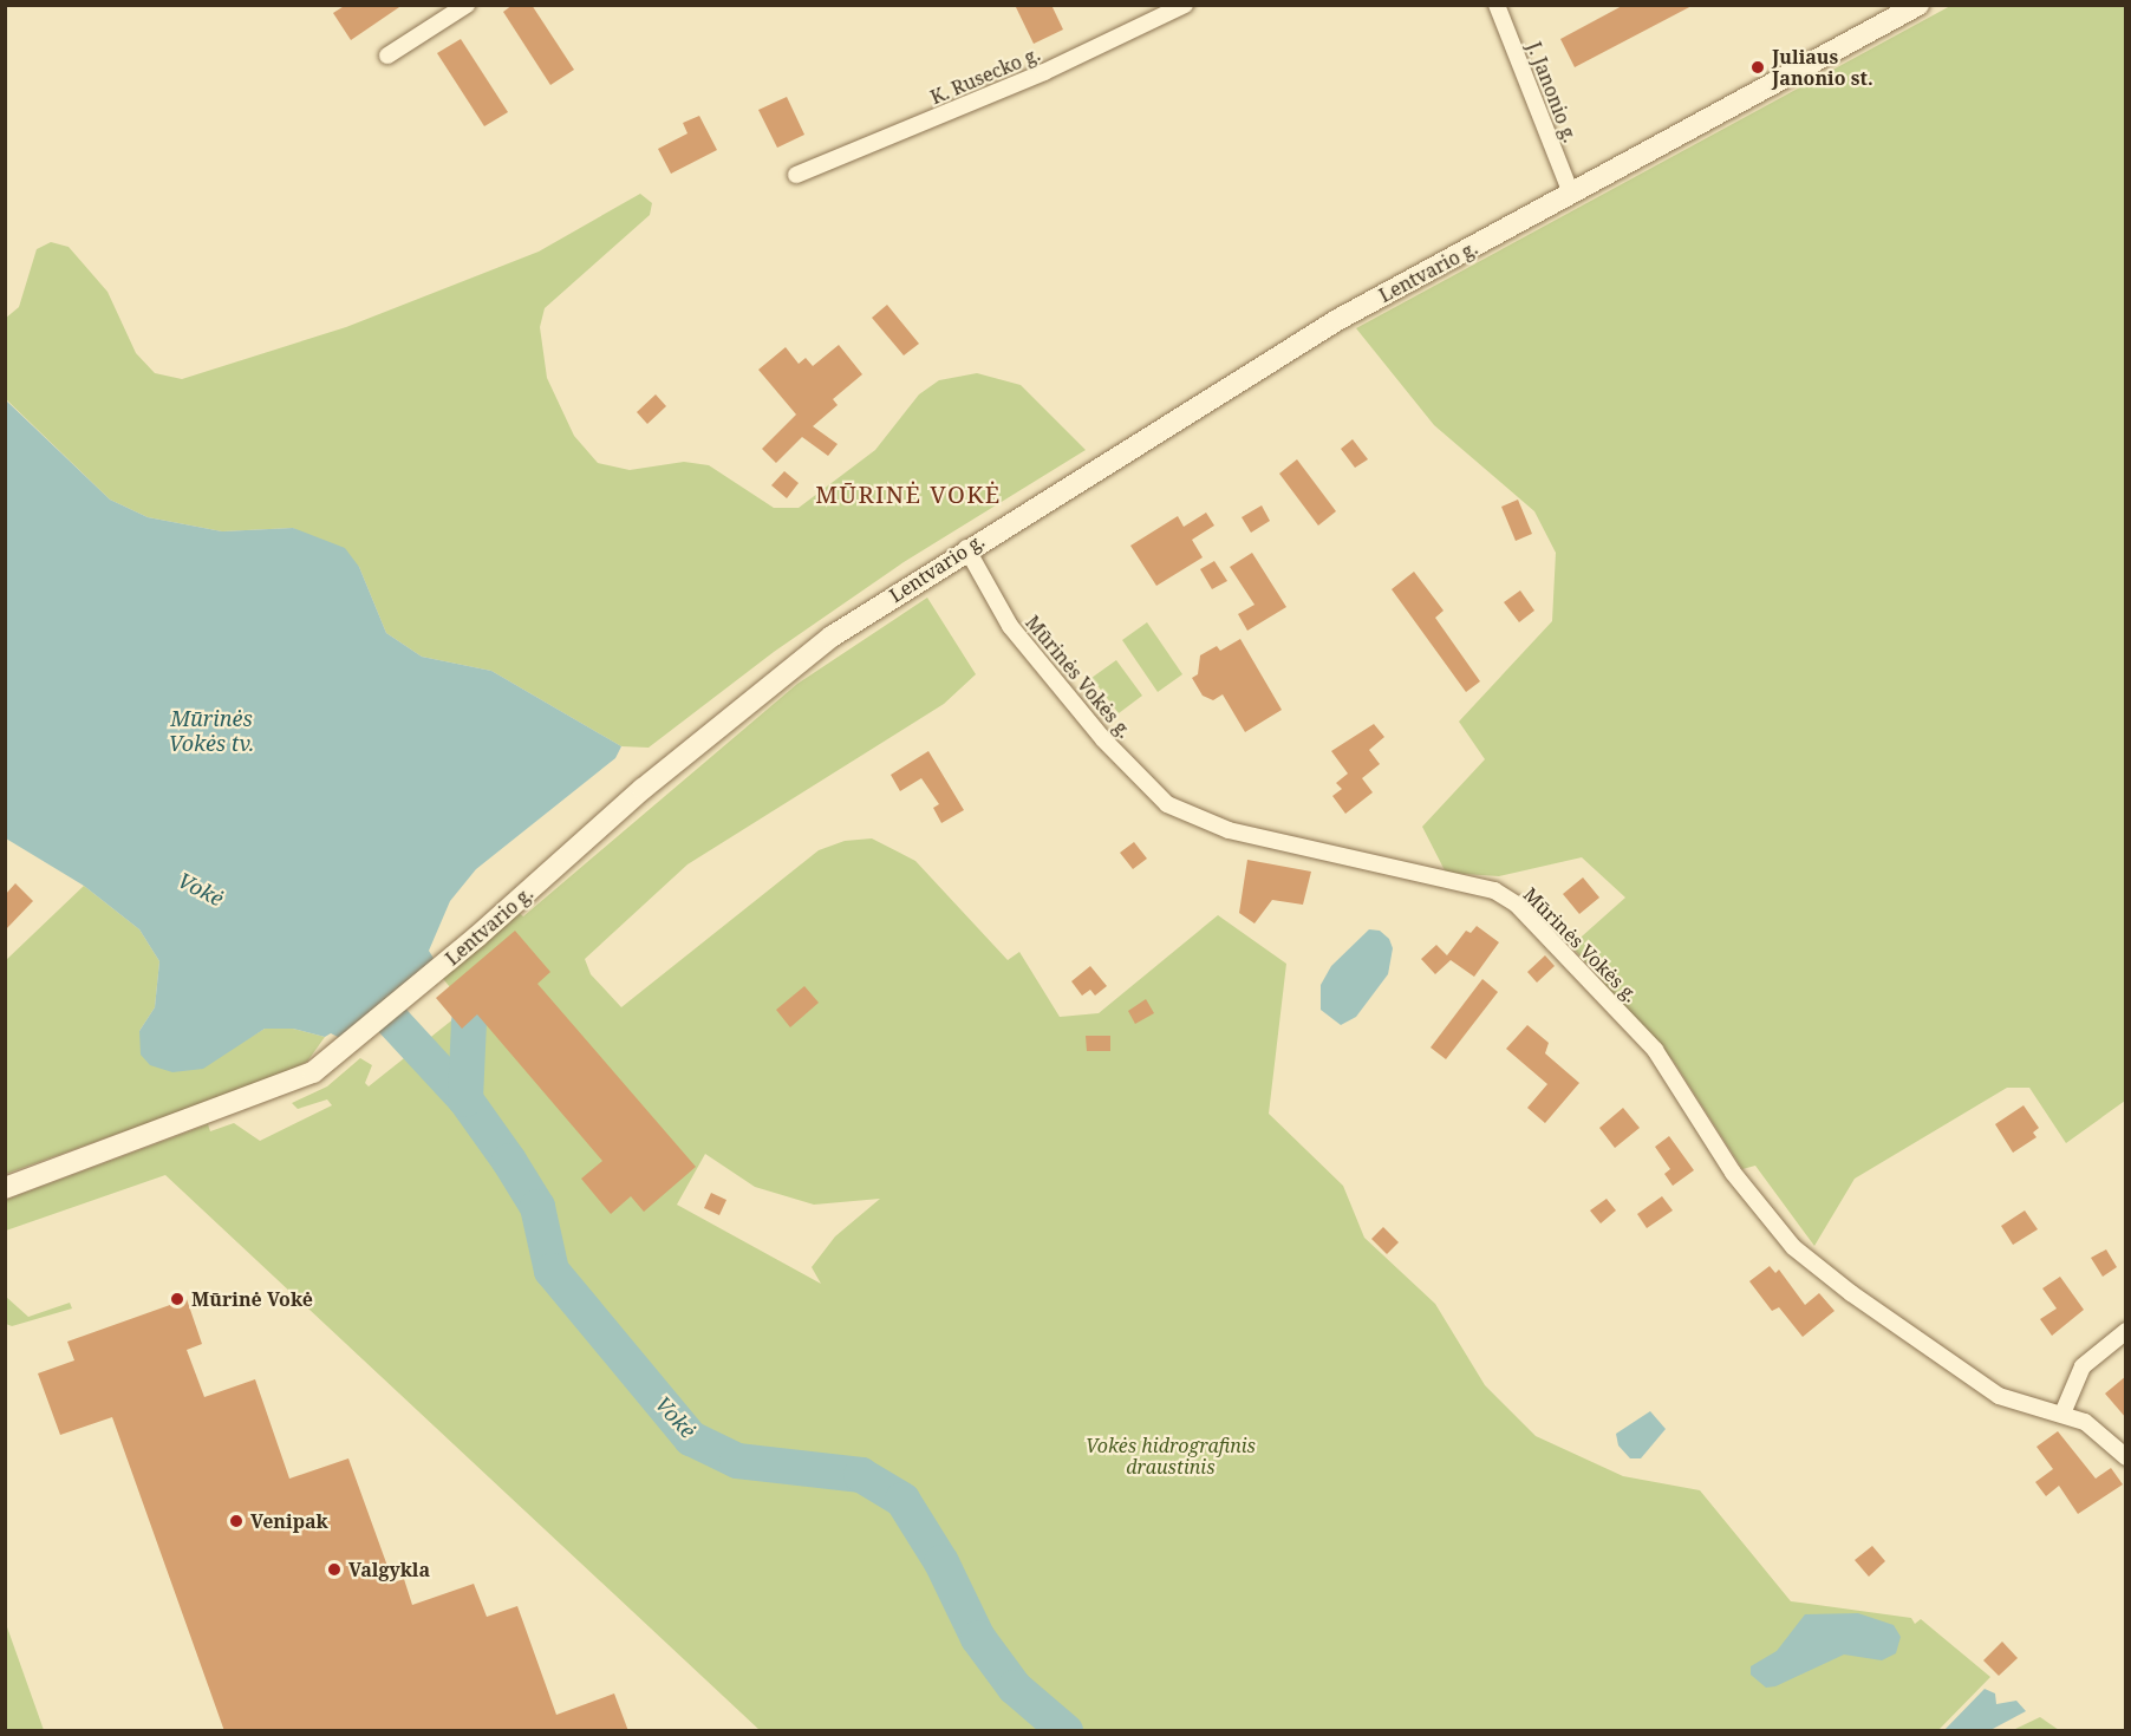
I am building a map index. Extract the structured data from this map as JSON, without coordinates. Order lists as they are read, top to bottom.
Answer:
{
  "streets": {
    "main road": ["Lentvario g."],
    "street": ["K. Rusecko g.", "J. Janonio g.", "Mūrinės Vokės g."]
  },
  "crossings": [
    ["J. Janonio g.", "Lentvario g."],
    ["Lentvario g.", "Mūrinės Vokės g."]
  ],
  "districts": ["MŪRINĖ VOKĖ"],
  "water": ["Mūrinės Vokės tv.", "Vokė"],
  "parks": ["Vokės hidrografinis draustinis"],
  "places": [
    "Juliaus Janonio st.",
    "Mūrinė Vokė",
    "Venipak",
    "Valgykla"
  ]
}
